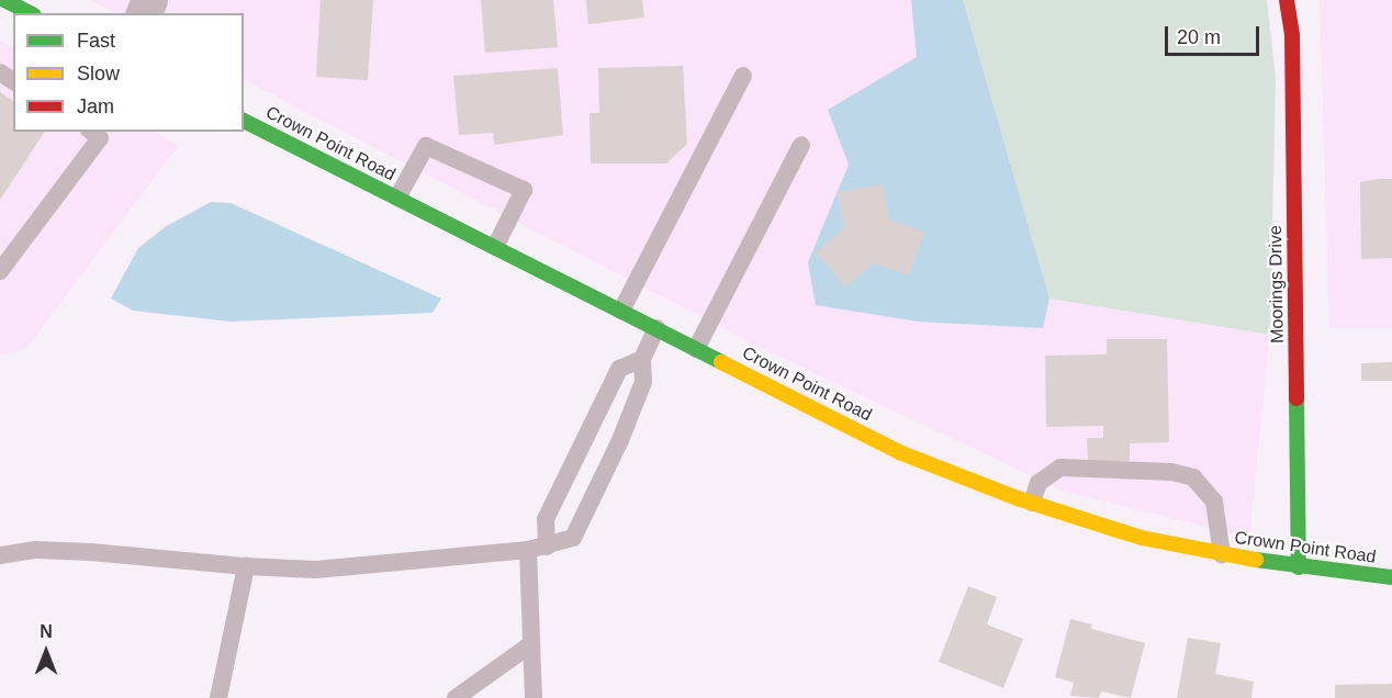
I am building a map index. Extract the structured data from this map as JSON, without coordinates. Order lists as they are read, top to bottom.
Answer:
{
  "streets": {
    "street": ["Crown Point Road", "Moorings Drive"]
  },
  "crossings": [
    ["Crown Point Road", "Moorings Drive"]
  ],
  "legend": ["Fast", "Slow", "Jam"],
  "scale_bar": "20 m",
  "north": "top"
}
